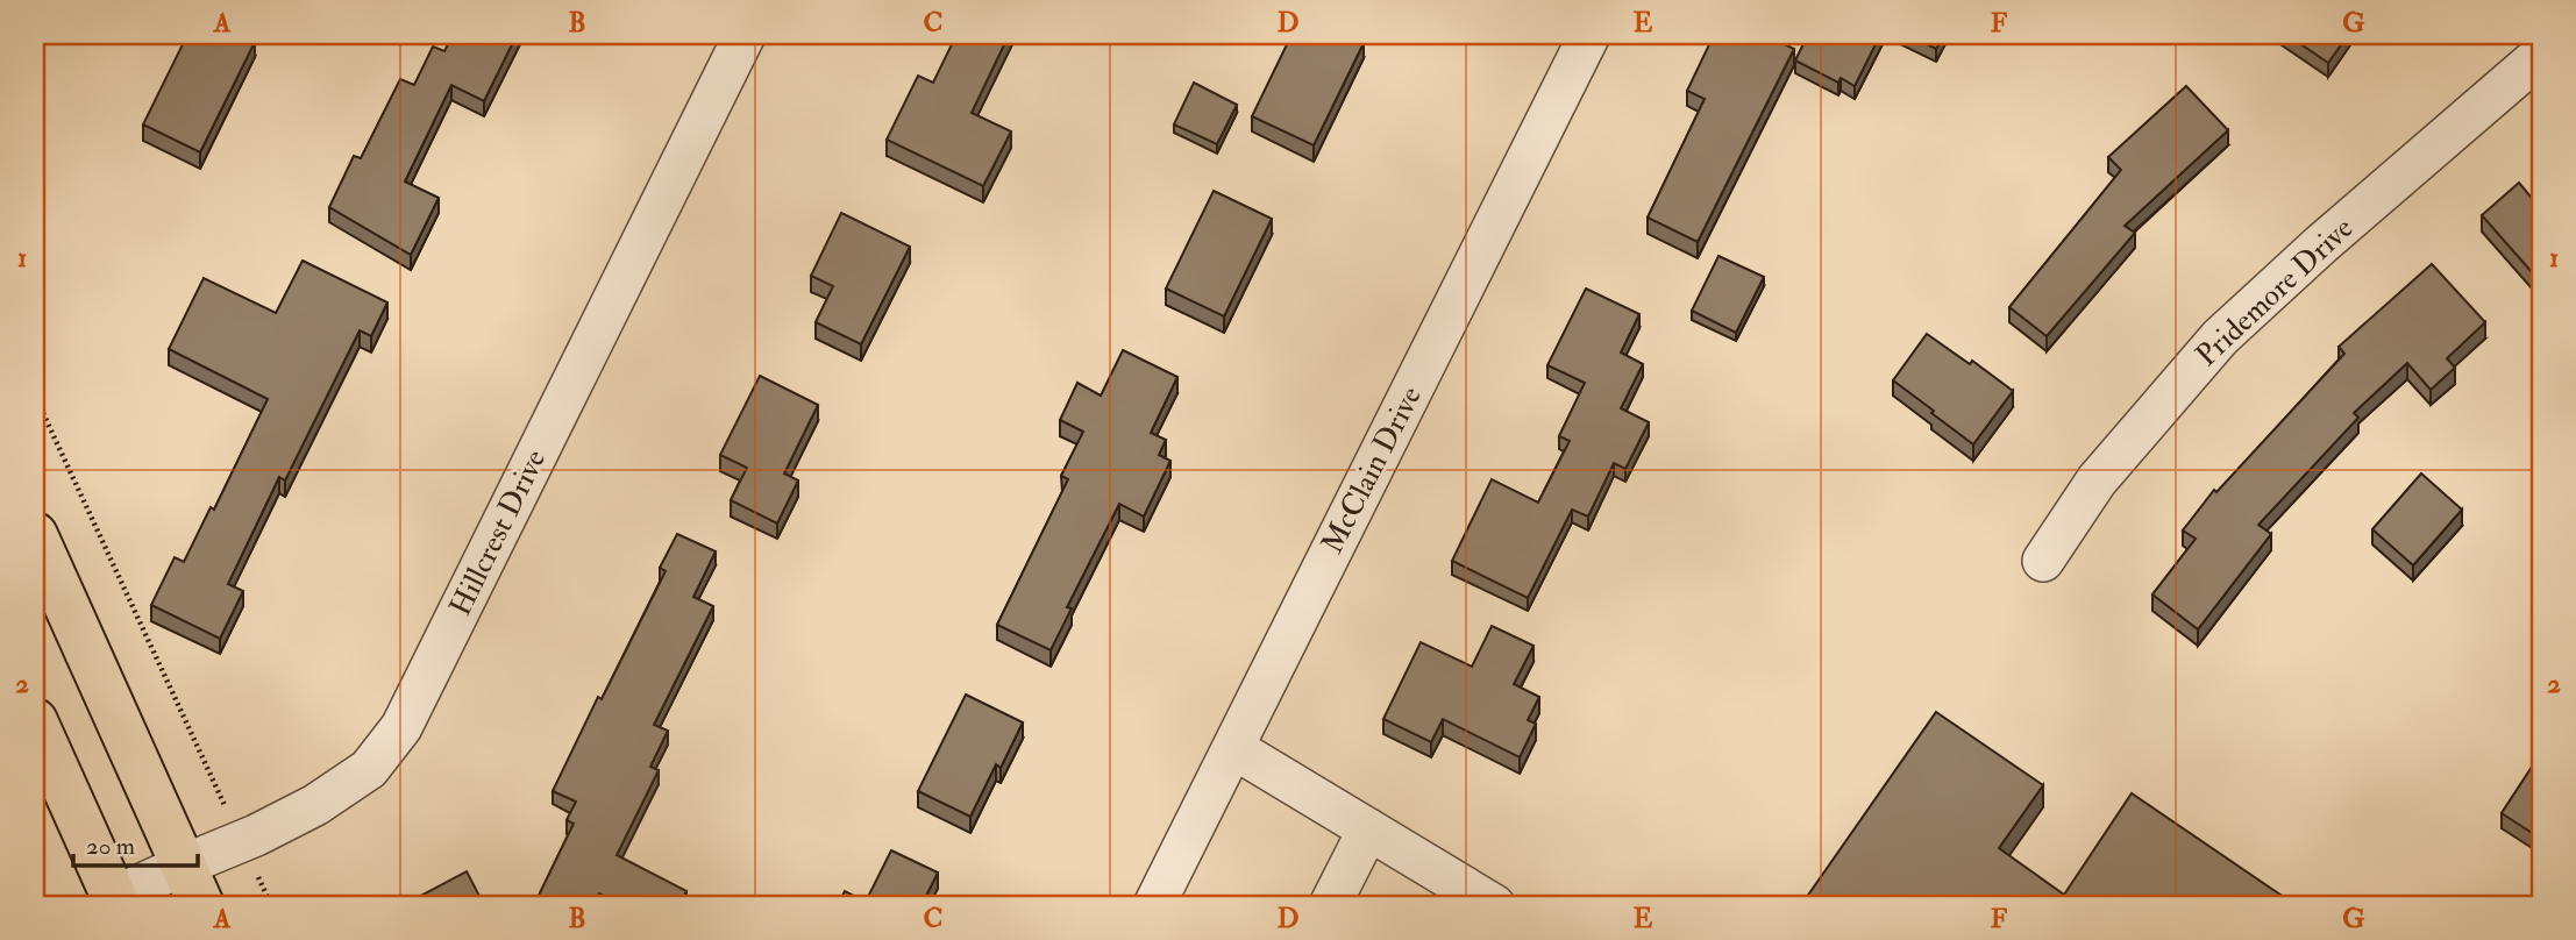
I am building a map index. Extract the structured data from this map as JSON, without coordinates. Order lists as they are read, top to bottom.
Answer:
{
  "streets": {
    "street": ["Pridemore Drive", "McClain Drive", "Hillcrest Drive"]
  },
  "scale_bar": "20 m",
  "grid": {
    "columns": [
      "A",
      "B",
      "C",
      "D",
      "E",
      "F",
      "G"
    ],
    "rows": ["1", "2"]
  }
}
